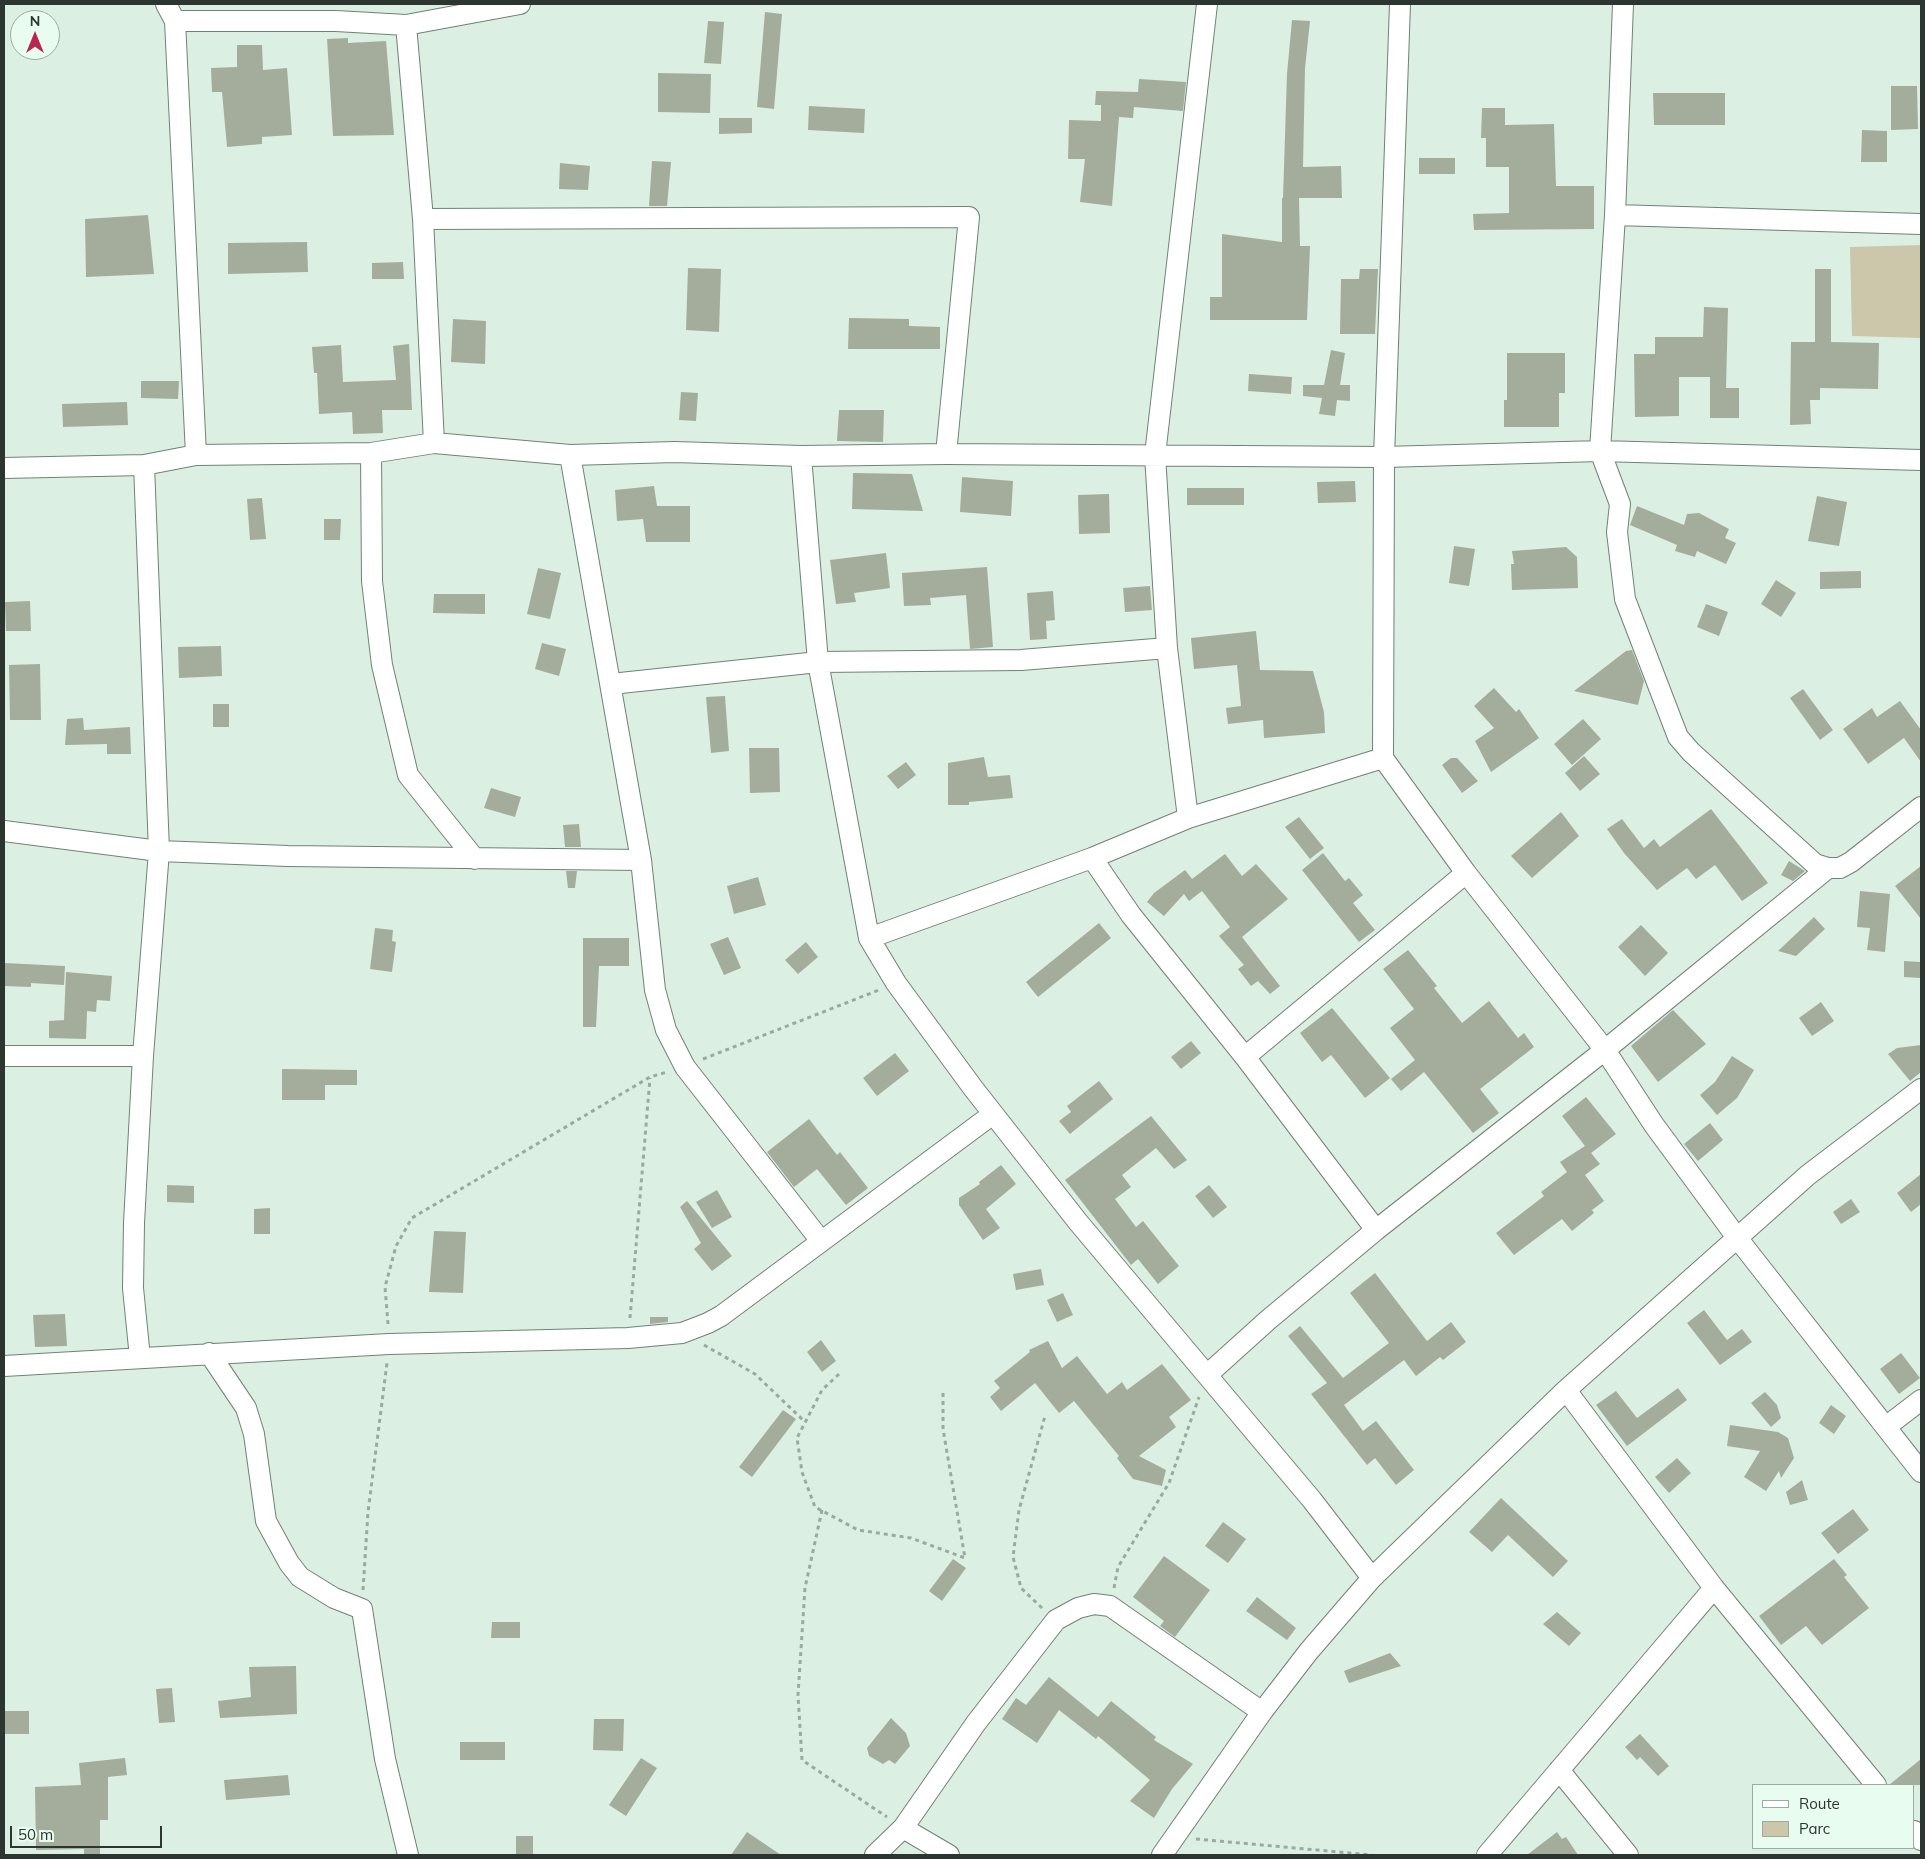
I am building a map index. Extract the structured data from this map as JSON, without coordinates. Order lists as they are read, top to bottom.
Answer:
{
  "legend": ["Route", "Parc"],
  "scale_bar": "50 m",
  "north": "top"
}
